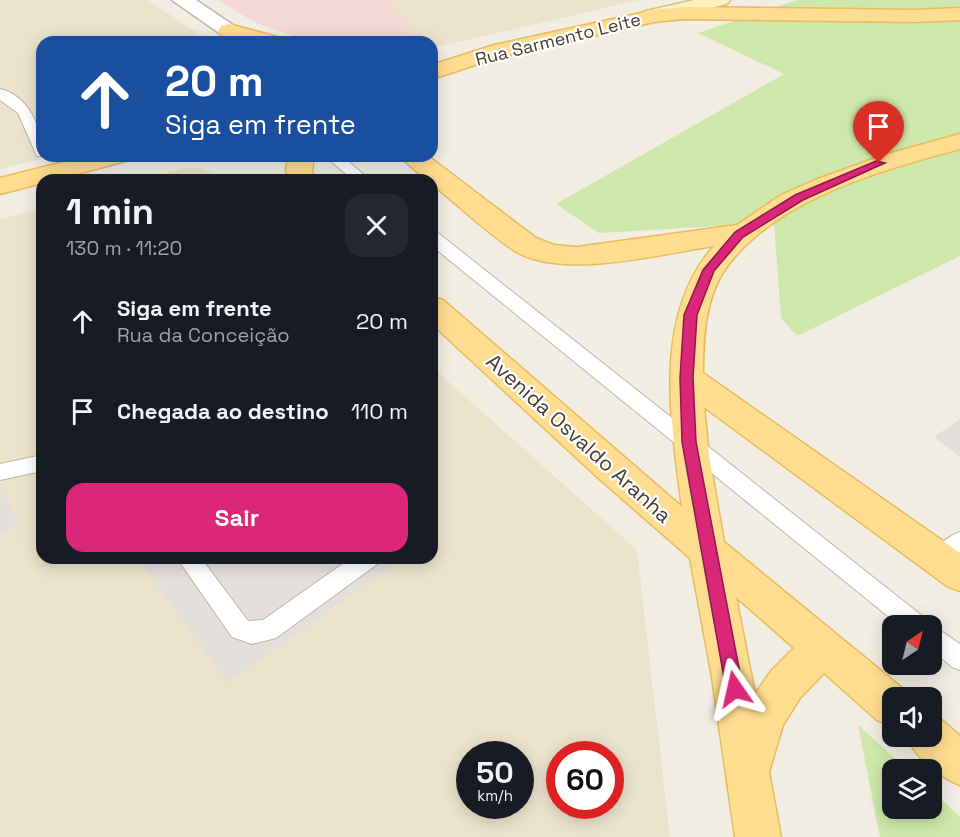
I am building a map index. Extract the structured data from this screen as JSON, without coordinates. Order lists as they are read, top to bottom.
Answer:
{
  "streets": {
    "main road": ["Rua Sarmento Leite", "Avenida Osvaldo Aranha"]
  },
  "north": "top right",
  "page": {
    "turn": ["20 m", "Siga em frente"],
    "heading": ["1 min", "130 m · 11:20"],
    "list": [
      {
        "name": "Siga em frente",
        "note": "Rua da Conceição",
        "value": "20 m"
      },
      {
        "name": "Chegada ao destino",
        "value": "110 m"
      }
    ],
    "buttons": "Sair",
    "speed": "50 km/h",
    "limit": "60"
  }
}
